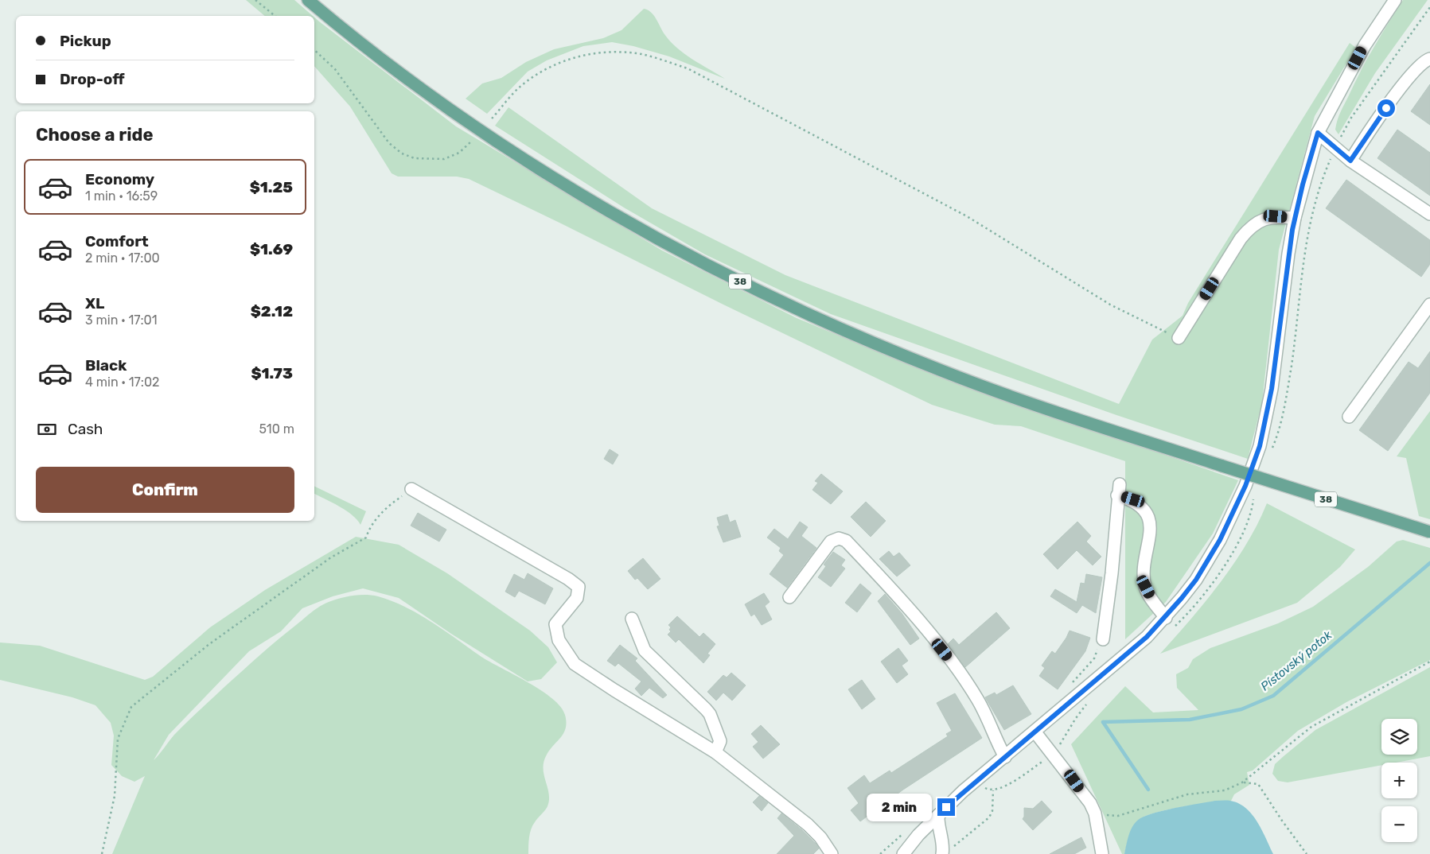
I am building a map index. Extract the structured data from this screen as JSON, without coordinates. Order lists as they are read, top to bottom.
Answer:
{
  "streets": {
    "main road": ["38"]
  },
  "water": ["Pístovský potok"],
  "page": {
    "banner": ["Pickup", "Drop-off"],
    "heading": "Choose a ride",
    "list": [
      {
        "name": "Economy",
        "note": "1 min · 16:59",
        "value": "$1.25"
      },
      {
        "name": "Comfort",
        "note": "2 min · 17:00",
        "value": "$1.69"
      },
      {
        "name": "XL",
        "note": "3 min · 17:01",
        "value": "$2.12"
      },
      {
        "name": "Black",
        "note": "4 min · 17:02",
        "value": "$1.73"
      }
    ],
    "pay": ["Cash", "510 m"],
    "buttons": "Confirm",
    "map_buttons": ["+", "−"],
    "bubble": "2 min"
  }
}
